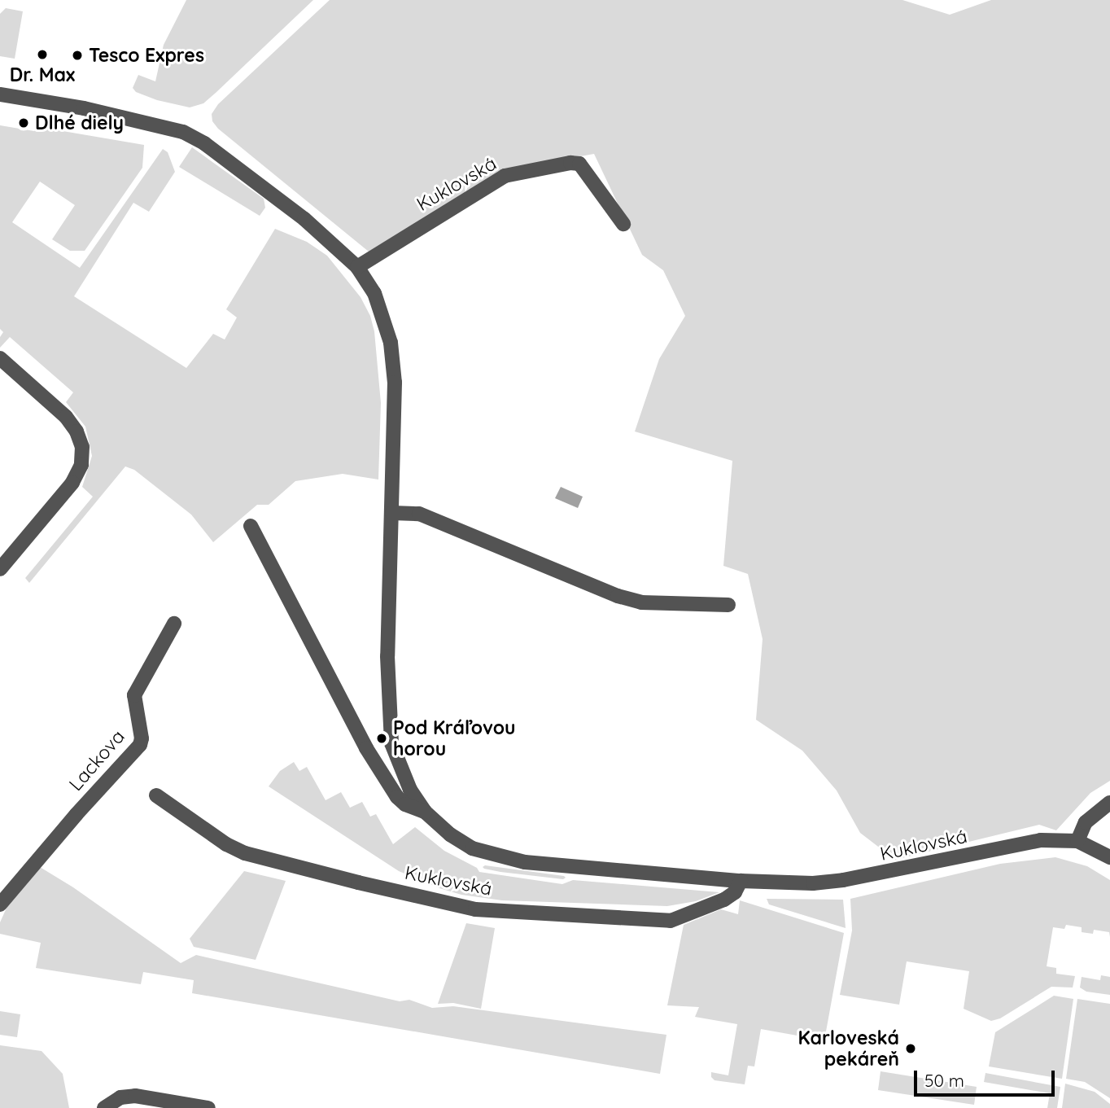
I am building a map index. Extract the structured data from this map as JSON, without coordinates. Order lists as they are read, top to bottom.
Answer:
{
  "streets": {
    "street": ["Kuklovská", "Lackova"]
  },
  "places": [
    "Dr. Max",
    "Tesco Expres",
    "Dlhé diely",
    "Pod Kráľovou horou",
    "Karloveská pekáreň"
  ],
  "scale_bar": "50 m"
}
